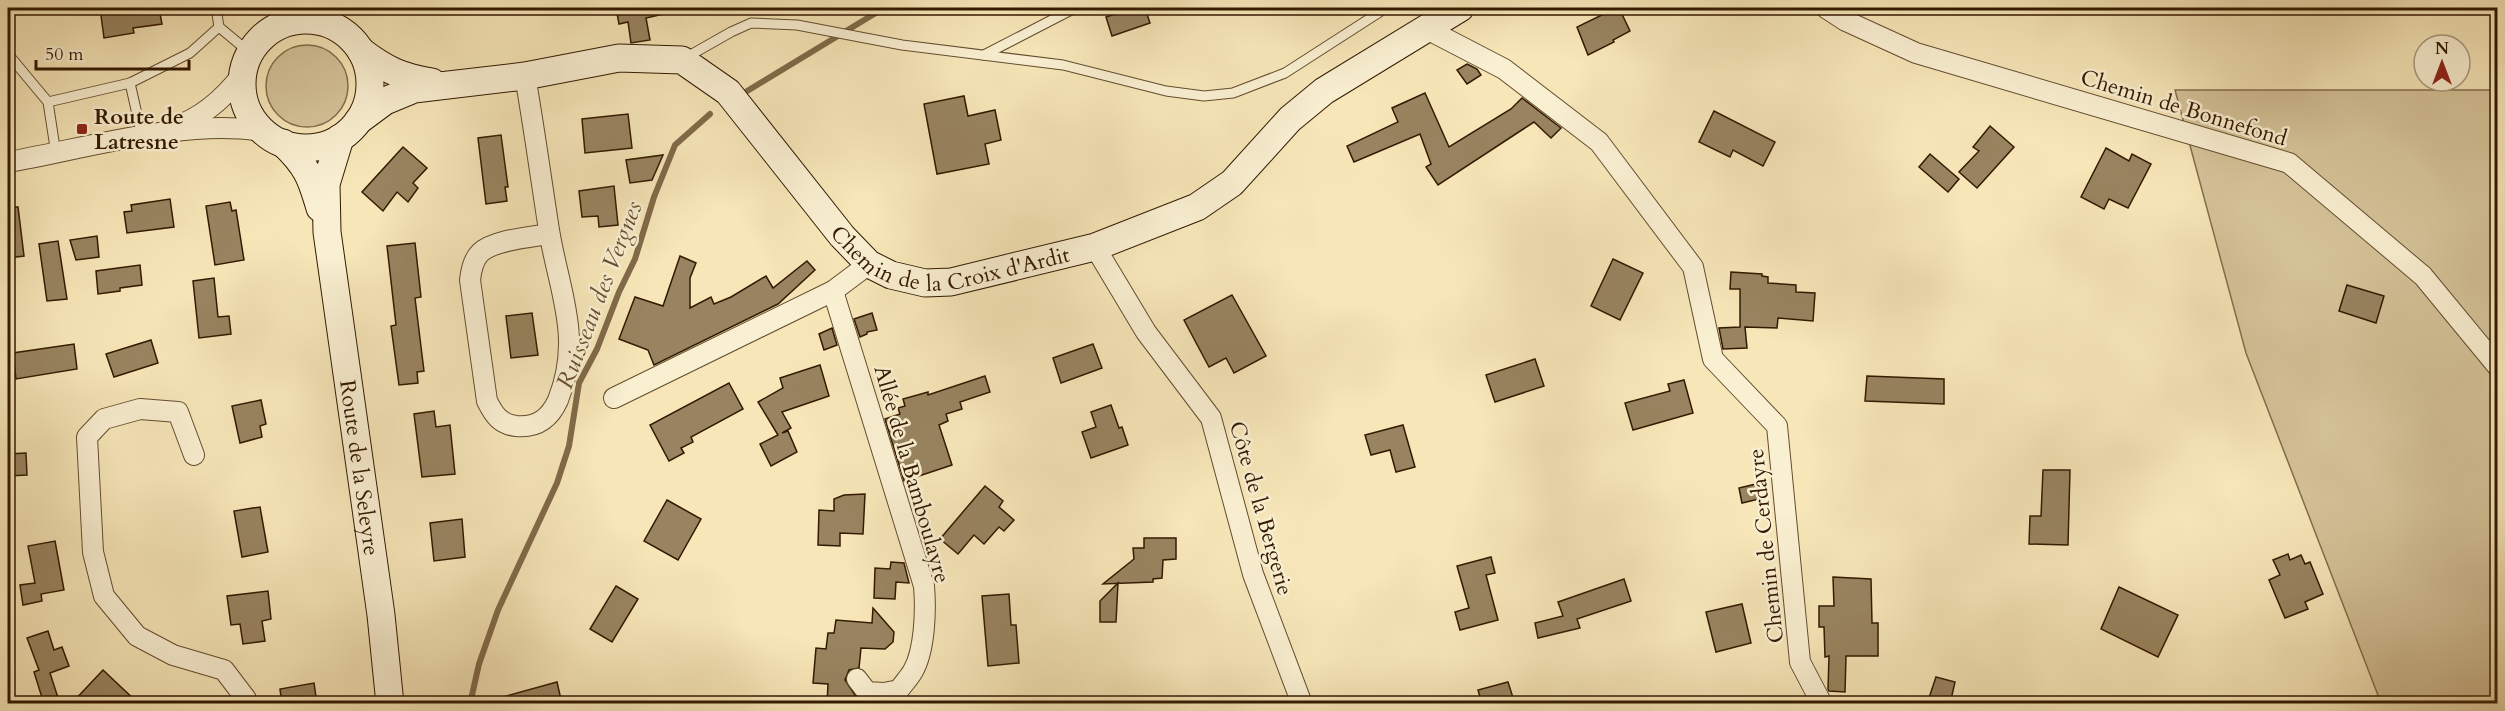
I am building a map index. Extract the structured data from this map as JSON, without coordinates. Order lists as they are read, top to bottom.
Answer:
{
  "streets": {
    "street": [
      "Chemin de Bonnefond",
      "Chemin de la Croix d'Ardit",
      "Route de la Seleyre",
      "Allée de la Bamboulayre",
      "Côte de la Bergerie",
      "Chemin de Cerdayre"
    ]
  },
  "crossings": [
    ["Chemin de la Croix d'Ardit", "Côte de la Bergerie"],
    ["Chemin de la Croix d'Ardit", "Chemin de Cerdayre"]
  ],
  "water": ["Ruisseau des Vergnes"],
  "places": {
    "transit": ["Route de Latresne"]
  },
  "scale_bar": "50 m",
  "north": "top"
}
